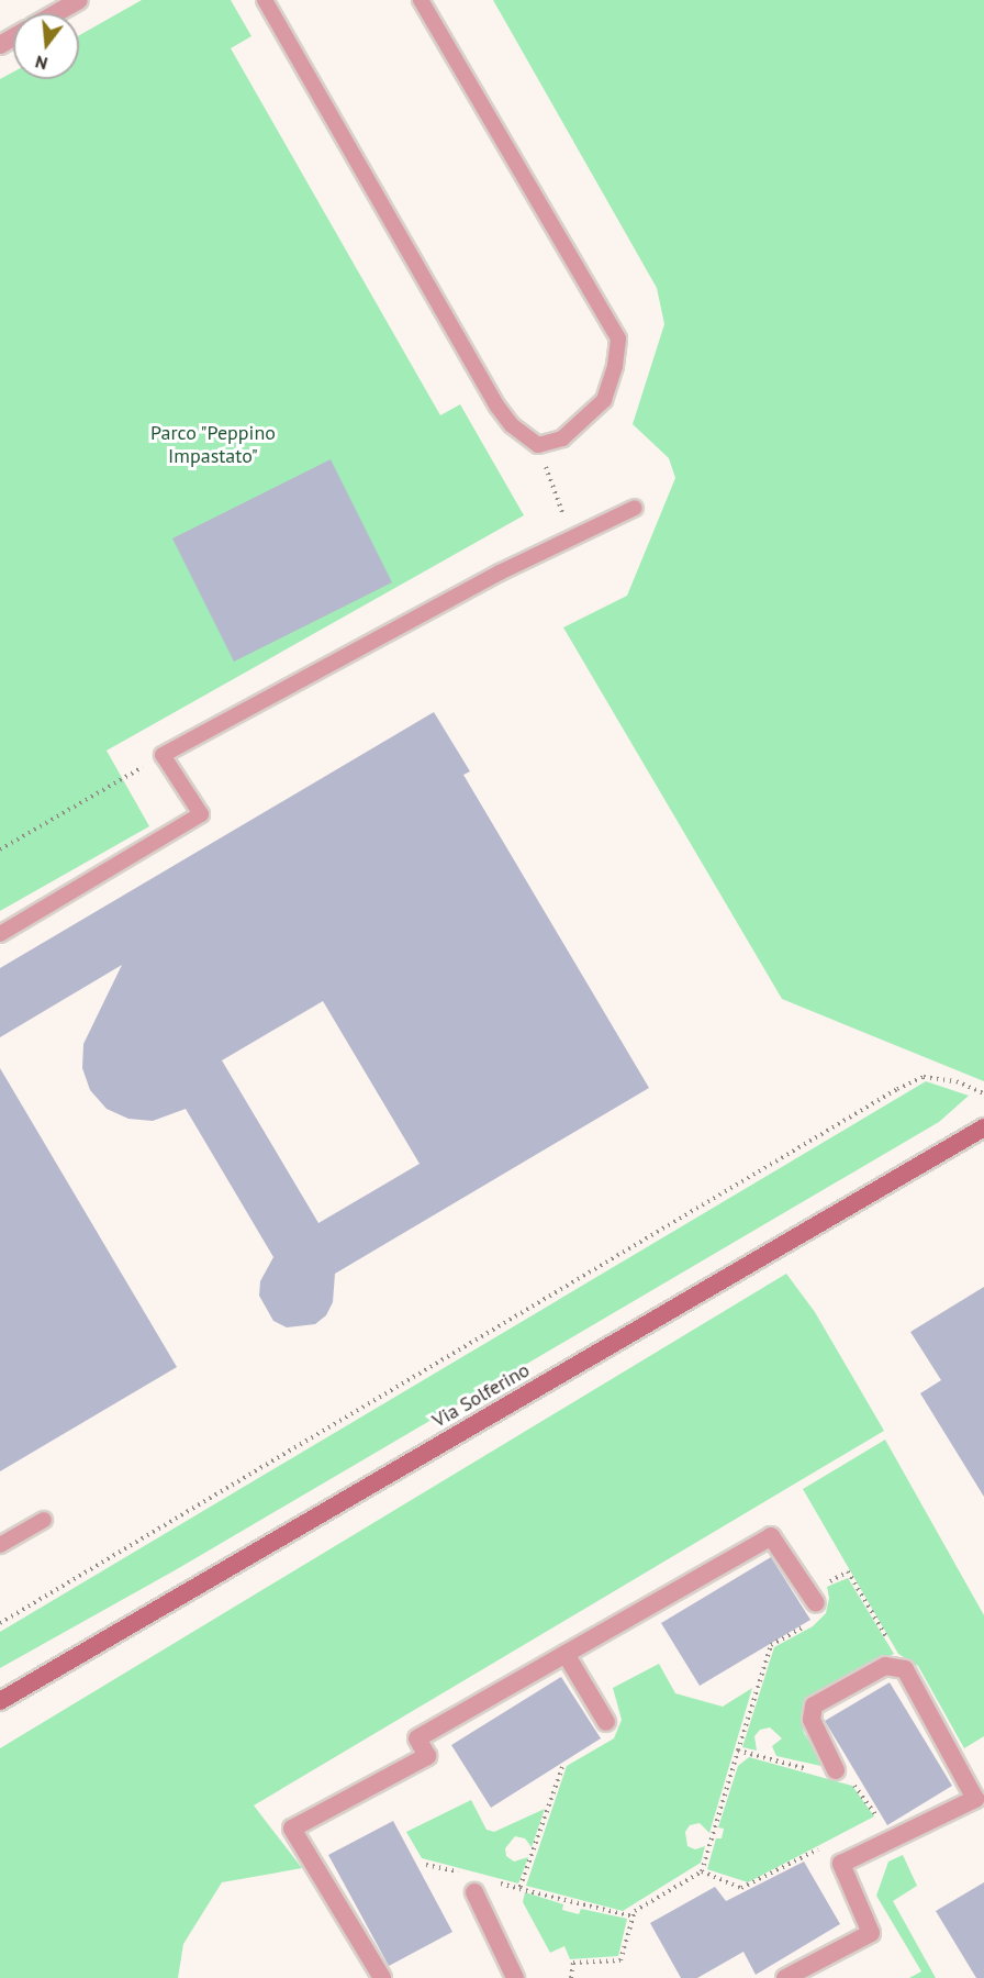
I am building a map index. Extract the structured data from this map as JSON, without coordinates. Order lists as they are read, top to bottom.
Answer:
{
  "streets": {
    "main road": ["Via Solferino"]
  },
  "parks": ["Parco \"Peppino Impastato\""],
  "north": "bottom"
}
